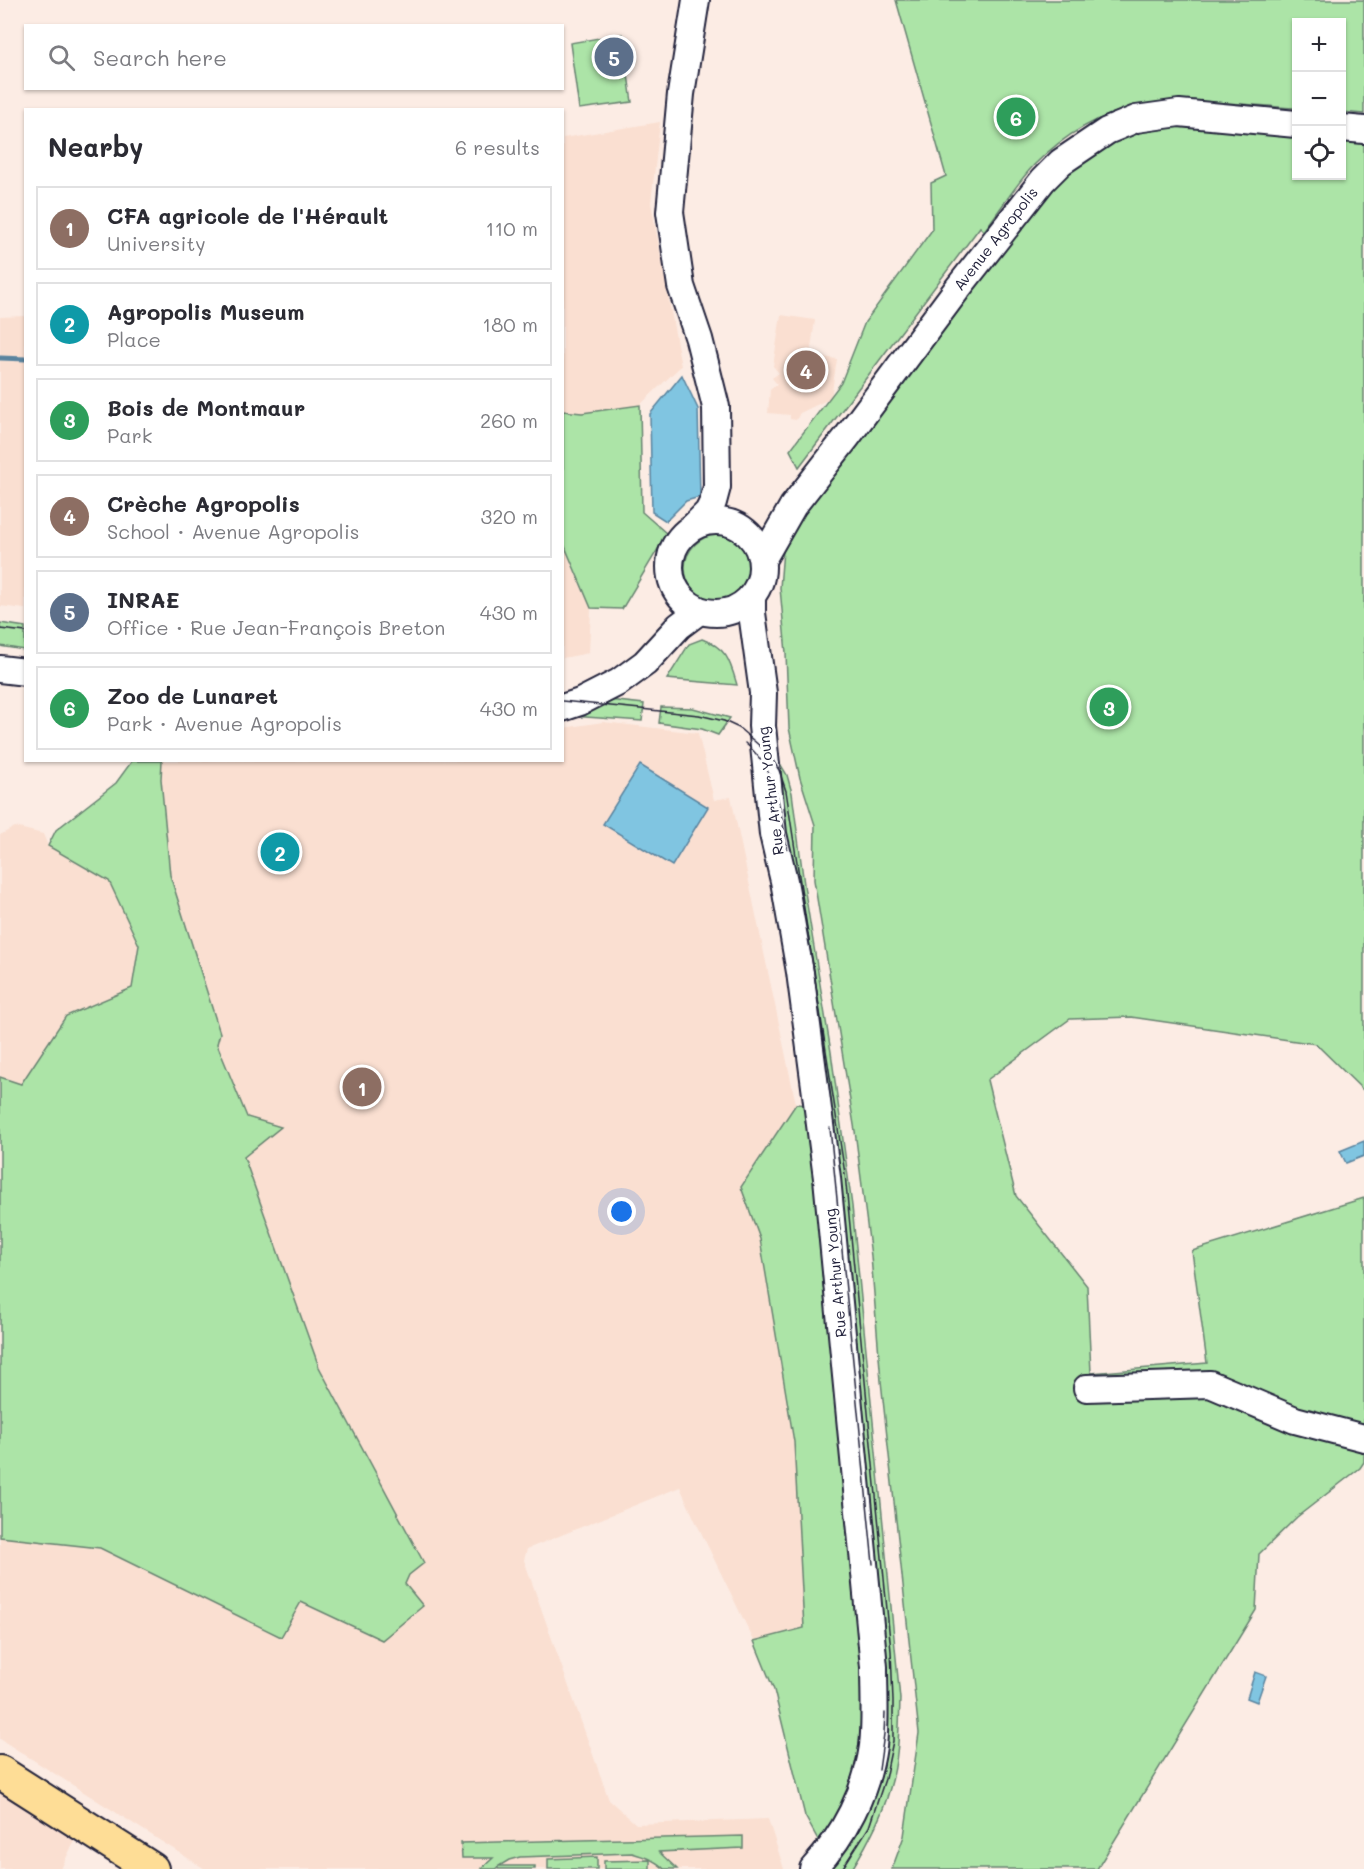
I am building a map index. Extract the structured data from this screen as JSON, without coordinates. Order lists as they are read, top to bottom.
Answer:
{
  "streets": {
    "street": ["Avenue Agropolis", "Rue Arthur Young"]
  },
  "crossings": [
    ["Avenue Agropolis", "Rue Arthur Young"]
  ],
  "page": {
    "map_buttons": ["+", "−"],
    "search": "Search here",
    "pins": [
      "5",
      "6",
      "4",
      "3",
      "2",
      "1"
    ],
    "heading": ["Nearby", "6 results"],
    "list": [
      {
        "mark": "1",
        "name": "CFA agricole de l'Hérault",
        "note": "University",
        "value": "110 m"
      },
      {
        "mark": "2",
        "name": "Agropolis Museum",
        "note": "Place",
        "value": "180 m"
      },
      {
        "mark": "3",
        "name": "Bois de Montmaur",
        "note": "Park",
        "value": "260 m"
      },
      {
        "mark": "4",
        "name": "Crèche Agropolis",
        "note": "School · Avenue Agropolis",
        "value": "320 m"
      },
      {
        "mark": "5",
        "name": "INRAE",
        "note": "Office · Rue Jean-François Breton",
        "value": "430 m"
      },
      {
        "mark": "6",
        "name": "Zoo de Lunaret",
        "note": "Park · Avenue Agropolis",
        "value": "430 m"
      }
    ]
  }
}
